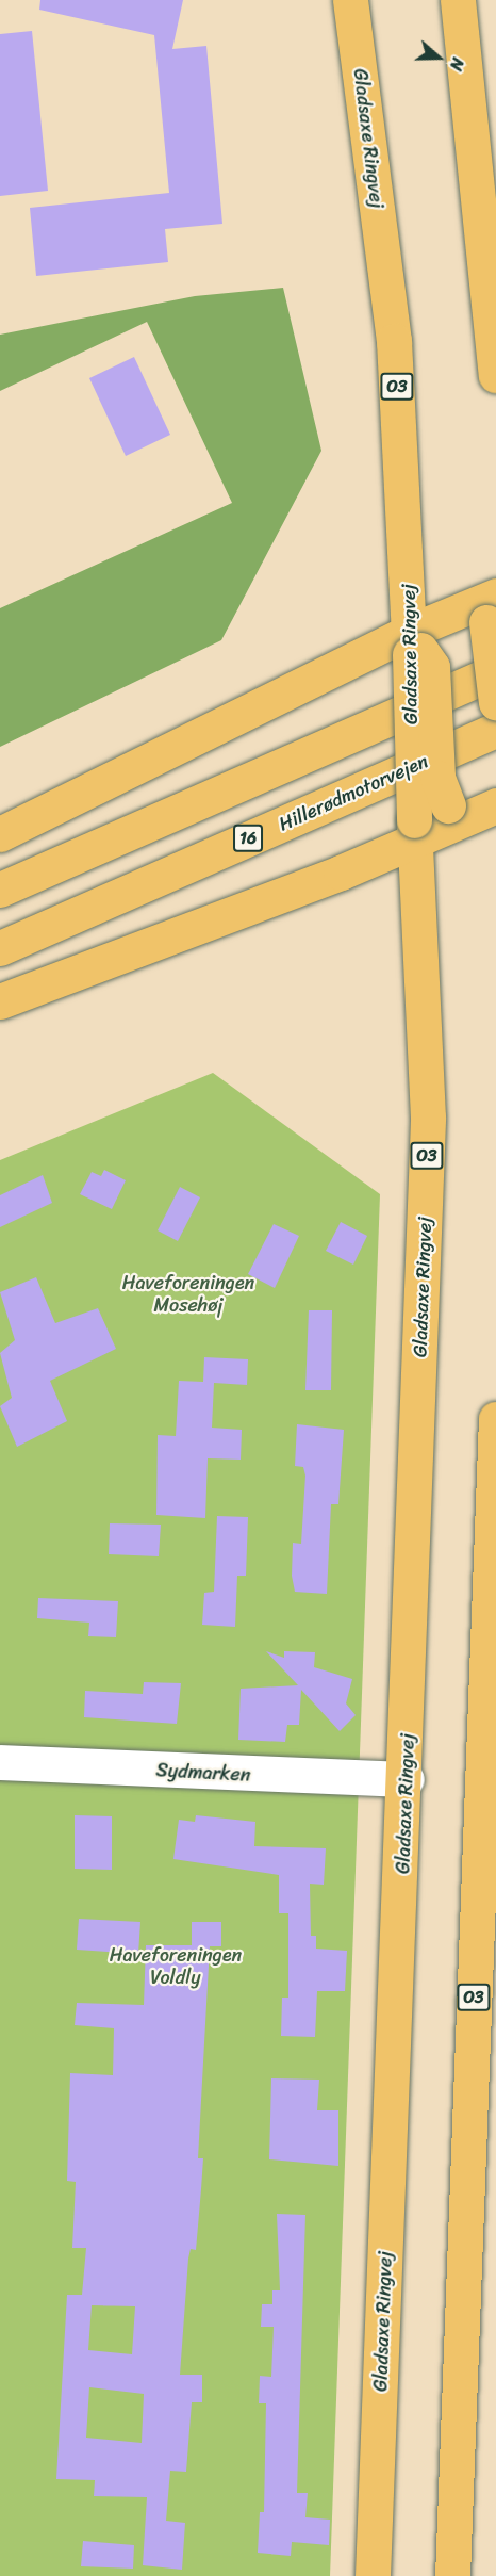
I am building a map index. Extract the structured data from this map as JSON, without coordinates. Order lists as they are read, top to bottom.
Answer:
{
  "streets": {
    "main road": [
      "Gladsaxe Ringvej",
      "O3",
      "Hillerødmotorvejen",
      "16"
    ],
    "street": ["Sydmarken"]
  },
  "crossings": [
    ["Gladsaxe Ringvej", "Sydmarken"]
  ],
  "parks": ["Haveforeningen Mosehøj", "Haveforeningen Voldly"],
  "north": "right"
}
